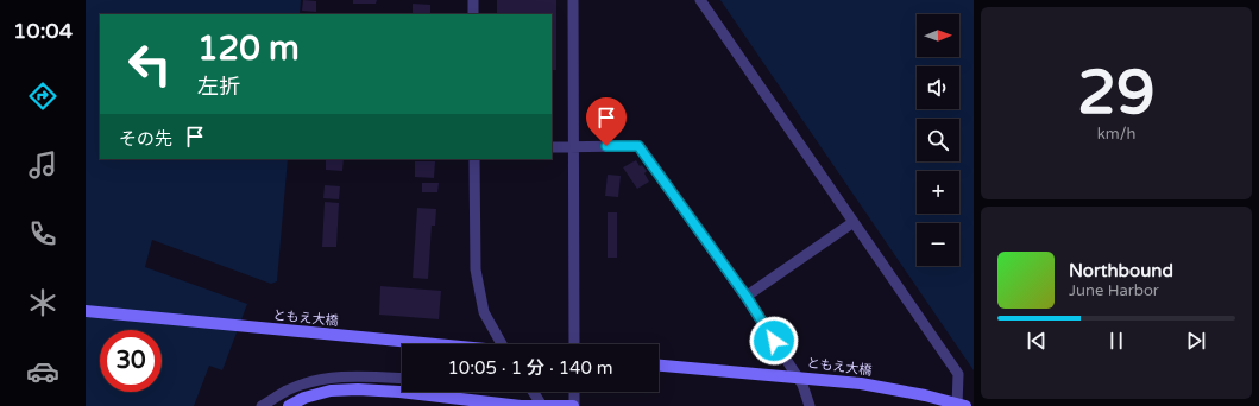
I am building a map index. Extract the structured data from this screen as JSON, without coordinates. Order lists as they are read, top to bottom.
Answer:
{
  "streets": {
    "street": ["ともえ大橋"]
  },
  "north": "right",
  "page": {
    "tabs": "10:04",
    "tile": ["29", "km/h"],
    "map_buttons": ["+", "−"],
    "turn": ["120 m", "左折"],
    "then": "その先",
    "song": ["Northbound", "June Harbor"],
    "limit": "30",
    "trip": "10:05 · 1 分 · 140 m"
  }
}
